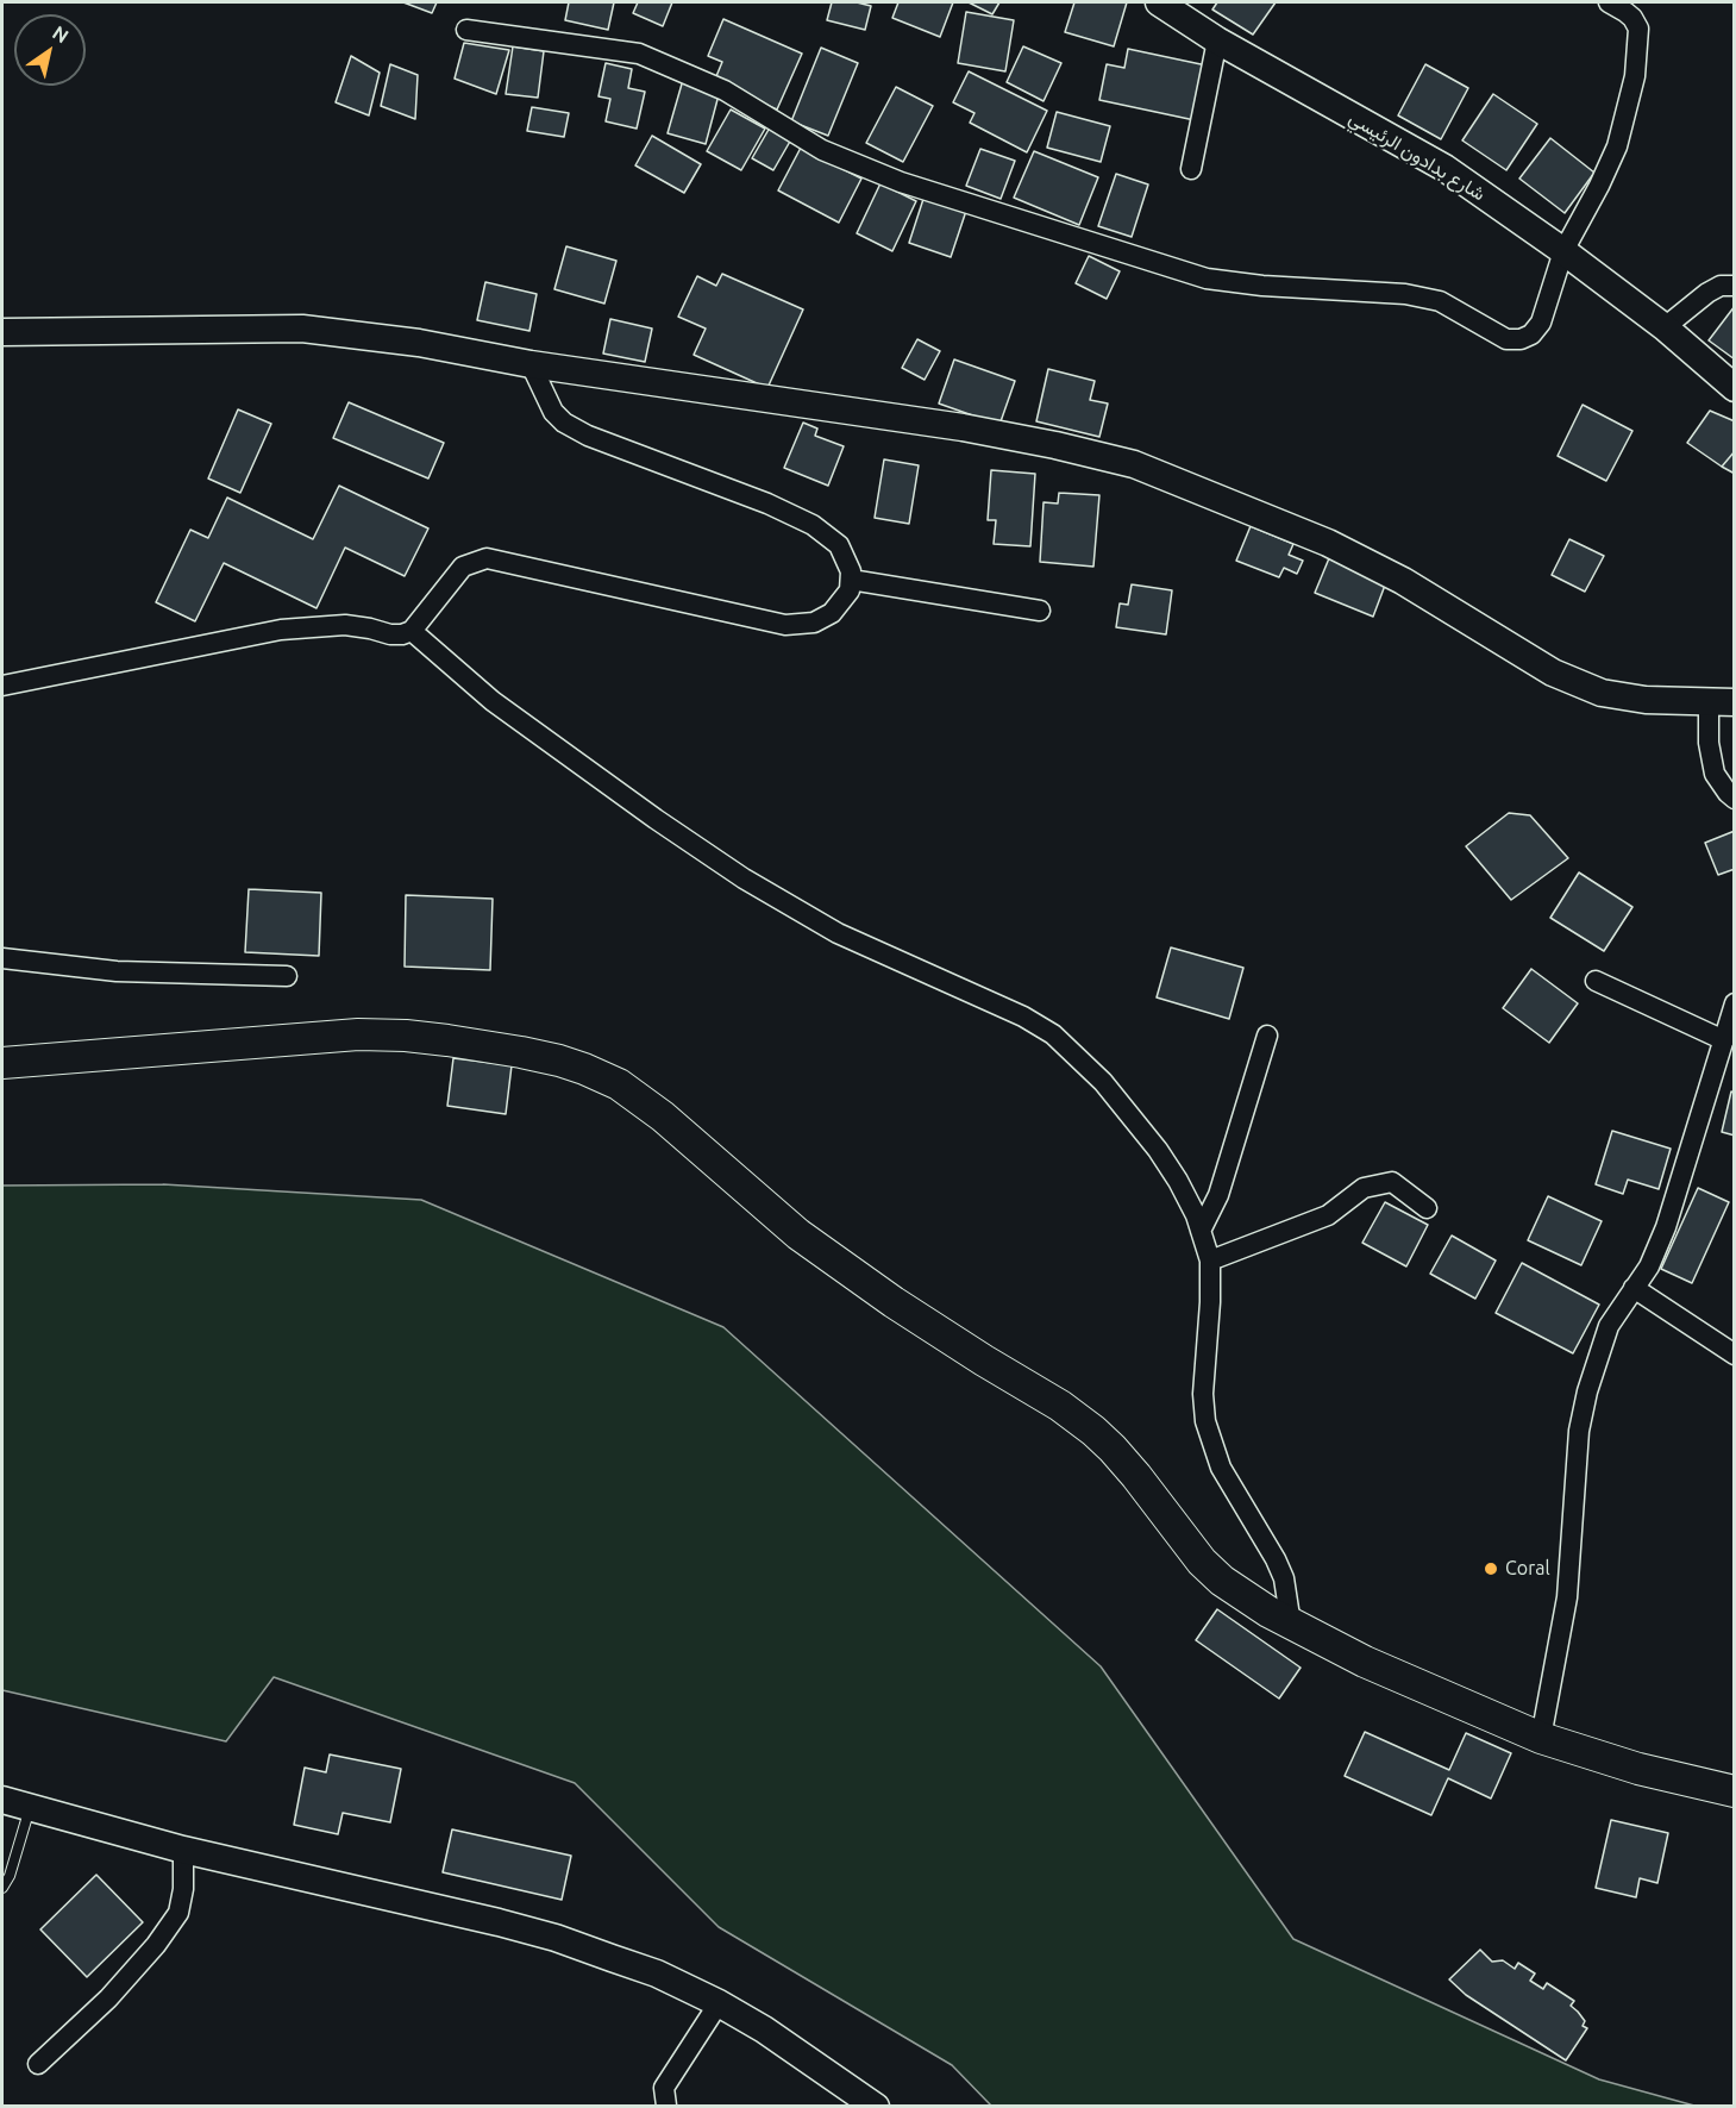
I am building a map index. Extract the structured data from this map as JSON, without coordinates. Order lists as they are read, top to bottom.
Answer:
{
  "streets": {
    "main road": ["شارع بدادون الرئيسي"]
  },
  "places": ["Coral"],
  "north": "top right"
}
